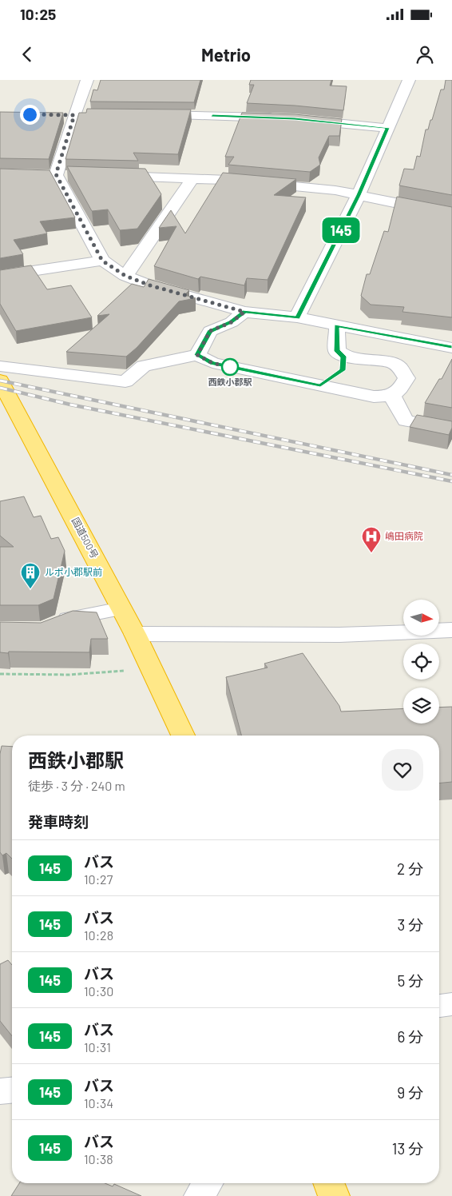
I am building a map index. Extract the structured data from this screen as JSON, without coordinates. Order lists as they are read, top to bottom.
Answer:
{
  "streets": {
    "highway": ["国道500号"]
  },
  "places": {
    "other": ["西鉄小郡駅"],
    "hospital": ["嶋田病院"],
    "building": ["ルポ小郡駅前"]
  },
  "lines": ["bus line 145"],
  "north": "right",
  "page": {
    "status": "10:25",
    "header": "Metrio",
    "on_map": "145",
    "heading": [
      ["西鉄小郡駅", "徒歩 · 3 分 · 240 m"],
      "発車時刻"
    ],
    "list": [
      {
        "mark": "145",
        "name": "バス",
        "note": "10:27",
        "value": "2 分"
      },
      {
        "mark": "145",
        "name": "バス",
        "note": "10:28",
        "value": "3 分"
      },
      {
        "mark": "145",
        "name": "バス",
        "note": "10:30",
        "value": "5 分"
      },
      {
        "mark": "145",
        "name": "バス",
        "note": "10:31",
        "value": "6 分"
      },
      {
        "mark": "145",
        "name": "バス",
        "note": "10:34",
        "value": "9 分"
      },
      {
        "mark": "145",
        "name": "バス",
        "note": "10:38",
        "value": "13 分"
      }
    ]
  }
}
